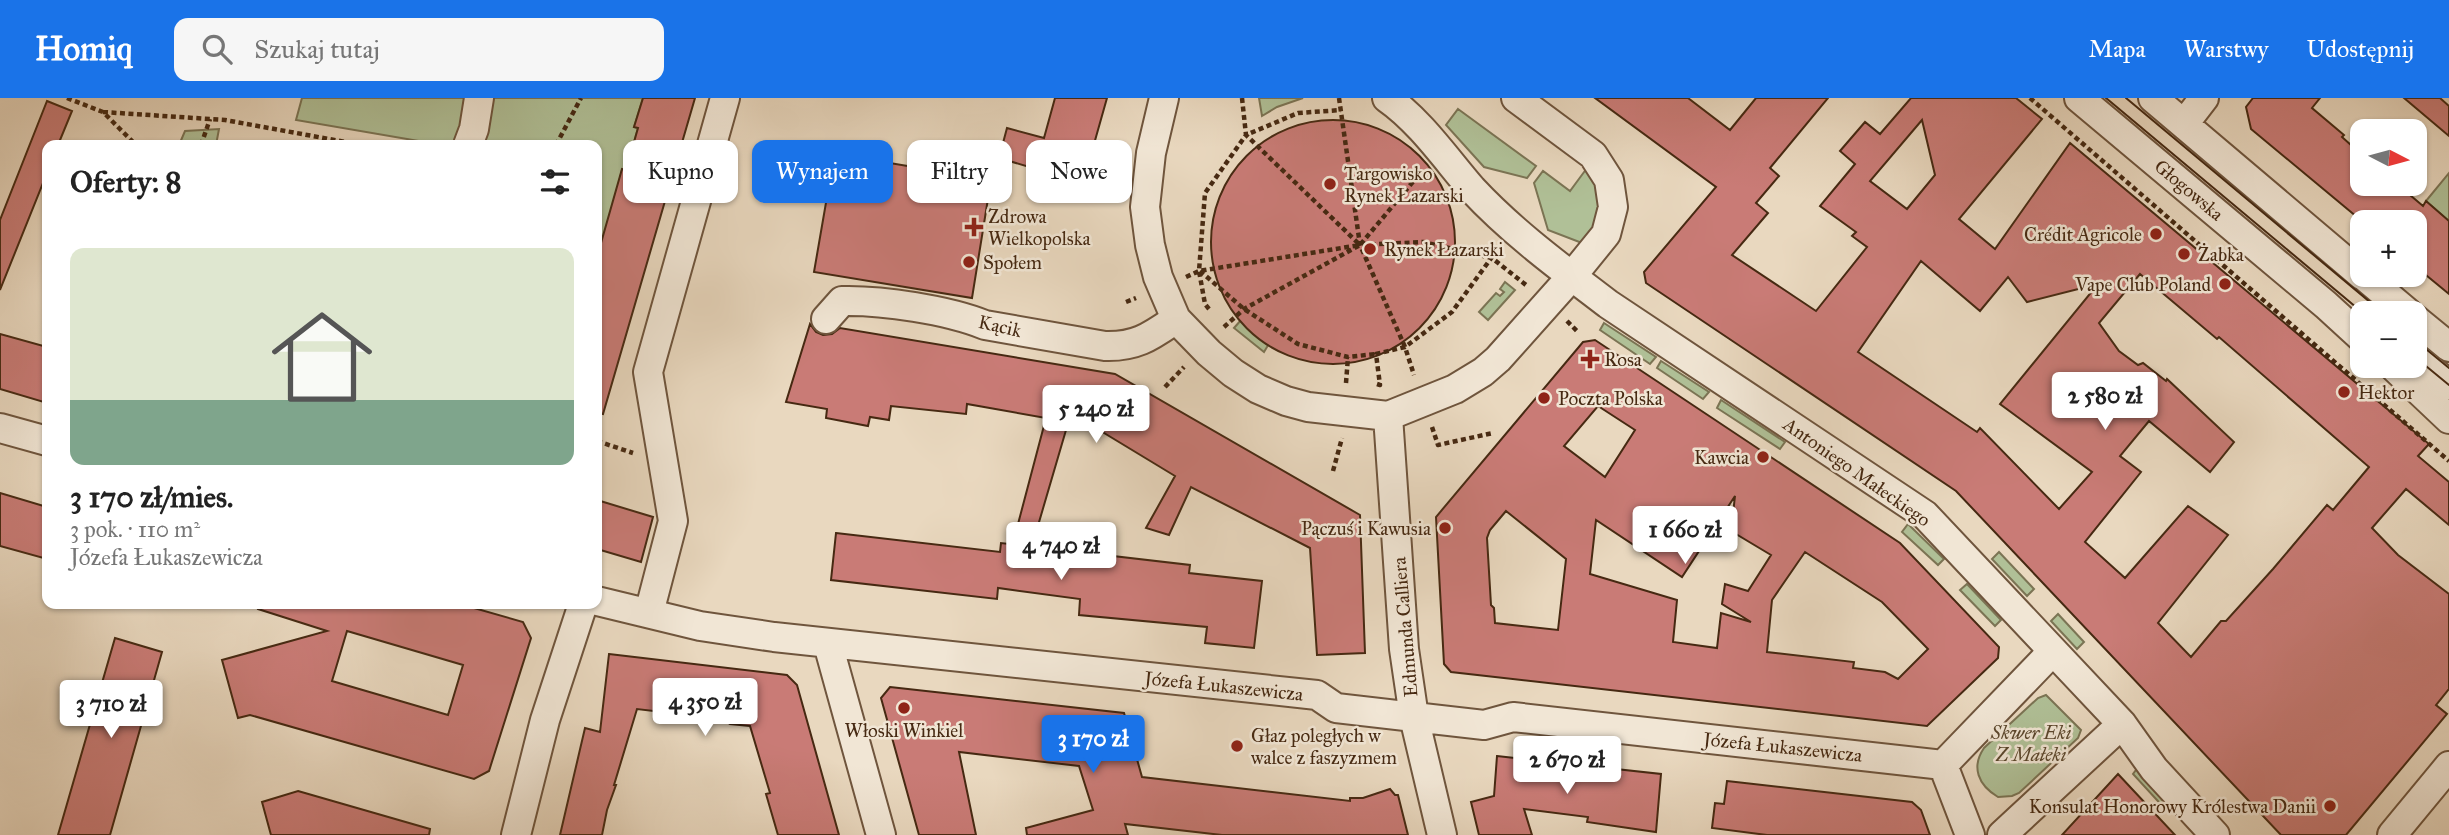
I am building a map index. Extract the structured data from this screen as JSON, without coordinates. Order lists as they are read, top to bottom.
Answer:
{
  "streets": {
    "street": [
      "Głogowska",
      "Kącik",
      "Antoniego Małeckiego",
      "Edmunda Calliera",
      "Józefa Łukaszewicza"
    ]
  },
  "crossings": [
    ["Edmunda Calliera", "Józefa Łukaszewicza"]
  ],
  "parks": ["Skwer Eki Z Małeki"],
  "places": {
    "other": [
      "Targowisko Rynek Łazarski",
      "Crédit Agricole",
      "Rynek Łazarski",
      "Żabka",
      "Społem",
      "Vape Club Poland",
      "Hektor",
      "Poczta Polska",
      "Kawcia",
      "Pączuś i Kawusia",
      "Włoski Winkiel",
      "Głaz poległych w walce z faszyzmem",
      "Konsulat Honorowy Królestwa Danii"
    ],
    "health": ["Zdrowa Wielkopolska", "Rosa"]
  },
  "north": "right",
  "page": {
    "header": "Homiq",
    "search": "Szukaj tutaj",
    "nav": ["Mapa", "Warstwy", "Udostępnij"],
    "map_buttons": ["+", "−"],
    "chip": [
      "Kupno",
      "Wynajem",
      "Filtry",
      "Nowe"
    ],
    "heading": "Oferty: 8",
    "list": [
      {
        "name": "3 170 zł/mies.",
        "note": "3 pok. · 110 m² · Józefa Łukaszewicza"
      }
    ],
    "price": [
      "2 580 zł",
      "5 240 zł",
      "1 660 zł",
      "4 740 zł",
      "4 350 zł",
      "3 710 zł",
      "3 170 zł",
      "2 670 zł"
    ]
  }
}
